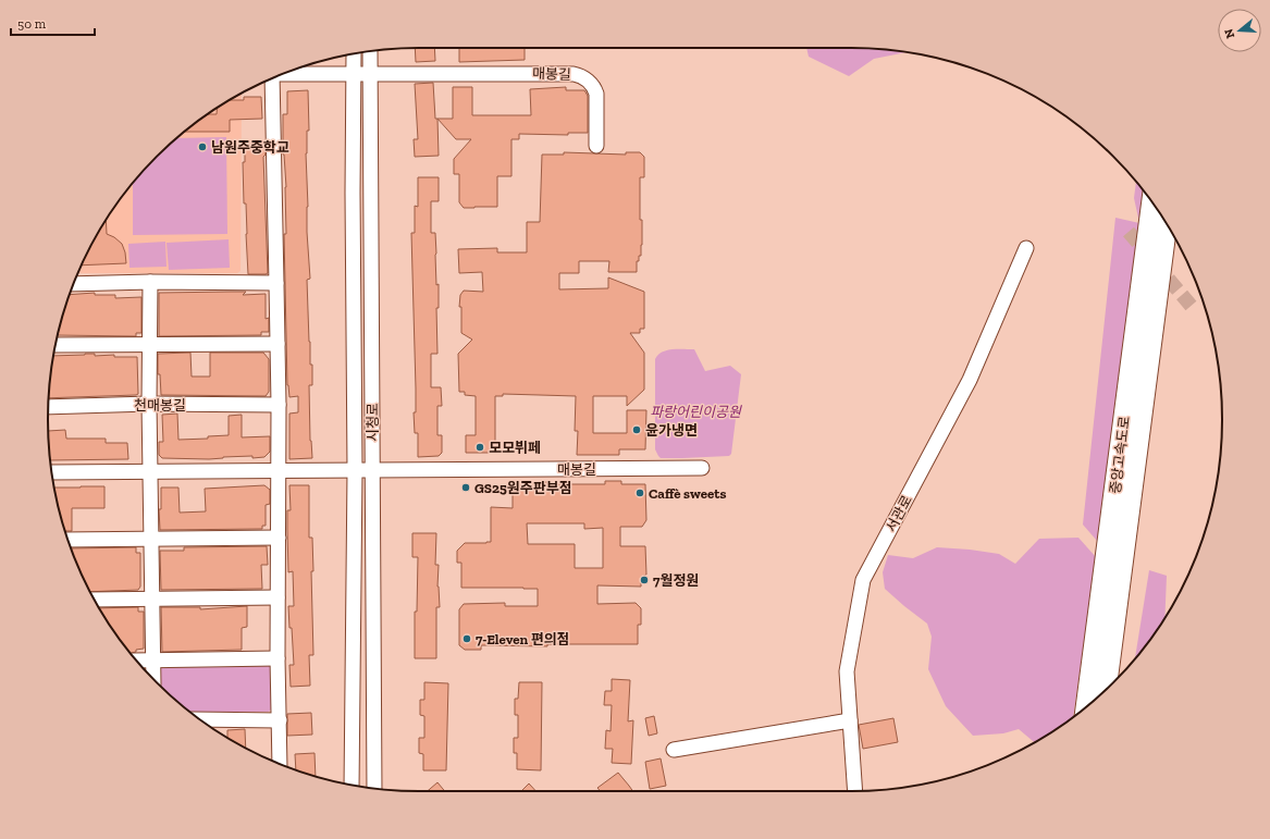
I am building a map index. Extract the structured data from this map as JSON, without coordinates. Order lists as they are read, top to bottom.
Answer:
{
  "streets": {
    "highway": ["중앙고속도로"],
    "street": [
      "매봉길",
      "천매봉길",
      "시청로",
      "서관로"
    ]
  },
  "crossings": [
    ["매봉길", "시청로"]
  ],
  "parks": ["파랑어린이공원"],
  "places": [
    "남원주중학교",
    "윤가냉면",
    "모모뷔페",
    "GS25원주판부점",
    "Caffè sweets",
    "7월정원",
    "7-Eleven 편의점"
  ],
  "scale_bar": "50 m",
  "north": "left"
}
